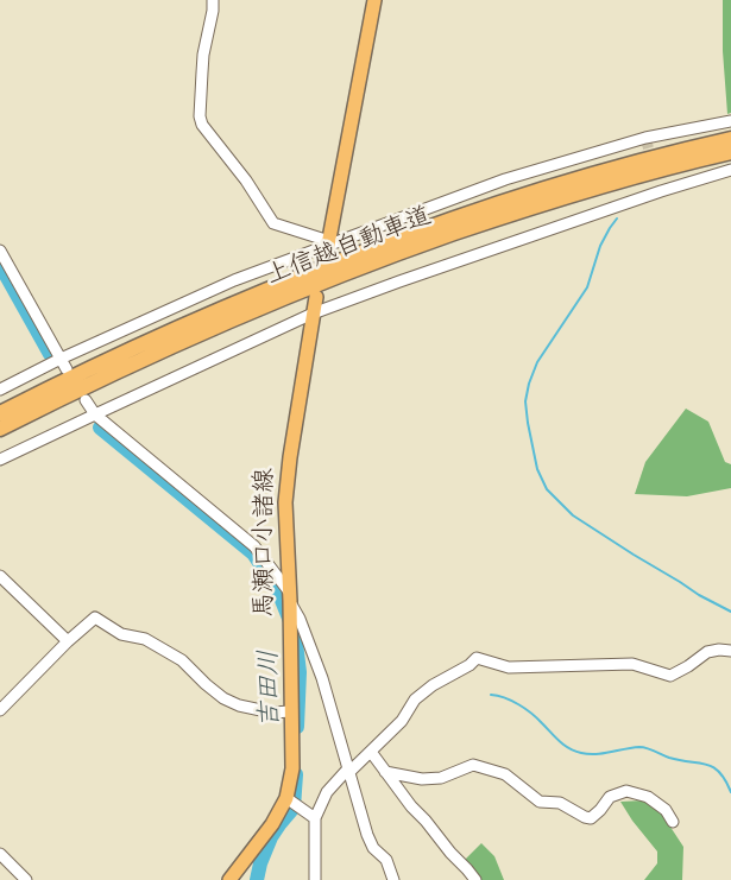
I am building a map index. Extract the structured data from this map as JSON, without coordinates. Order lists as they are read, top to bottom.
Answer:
{
  "streets": {
    "highway": ["上信越自動車道"],
    "main road": ["馬瀬口小諸線"]
  },
  "water": ["吉田川"]
}
